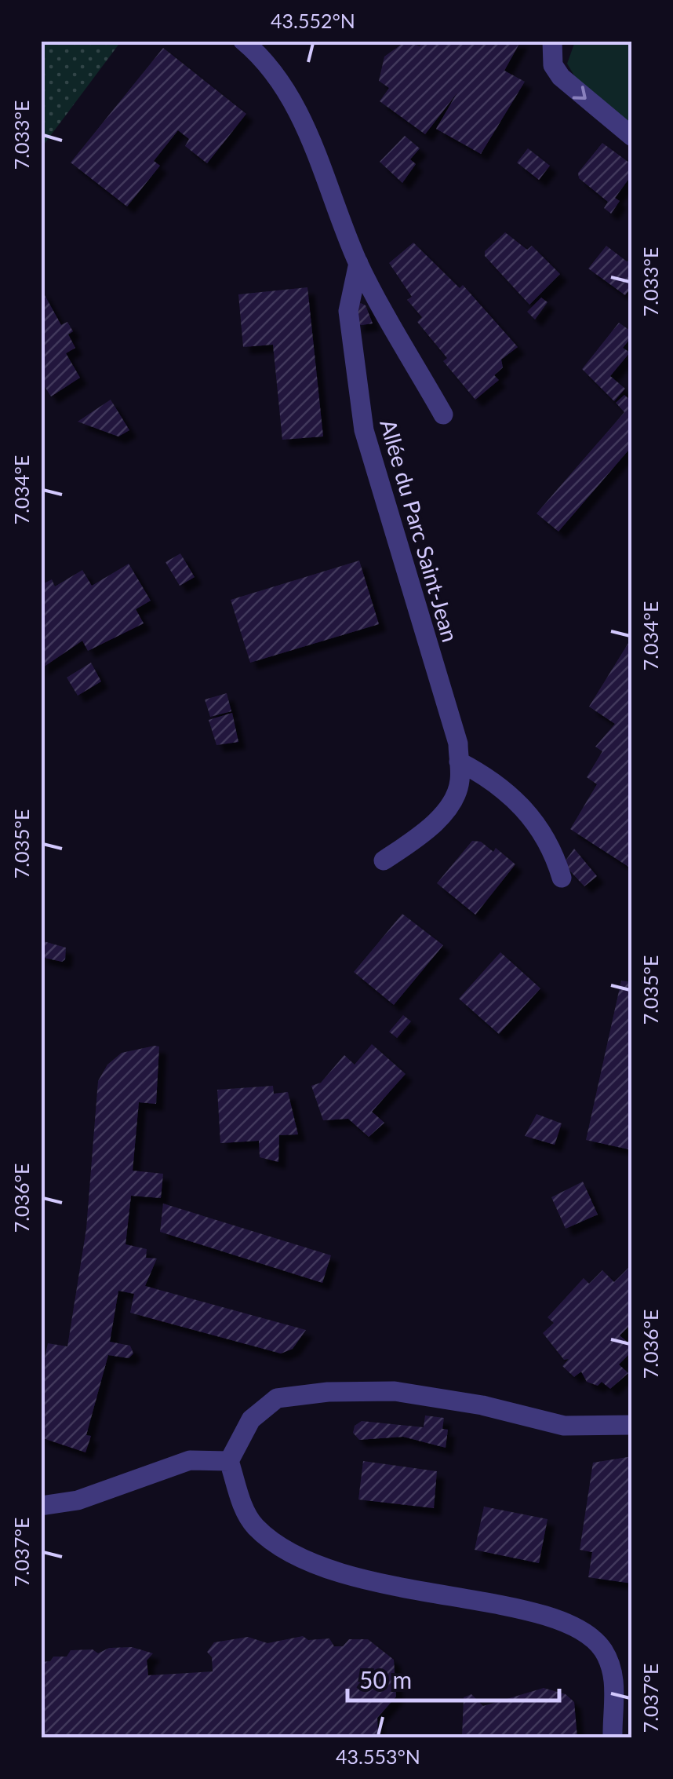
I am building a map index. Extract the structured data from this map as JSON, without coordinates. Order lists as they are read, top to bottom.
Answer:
{
  "streets": {
    "street": ["Allée du Parc Saint-Jean"]
  },
  "scale_bar": "50 m",
  "coordinates": [
    "43.552°N",
    "7.033°E",
    "7.034°E",
    "7.035°E",
    "7.036°E",
    "7.037°E",
    "43.553°N"
  ]
}
